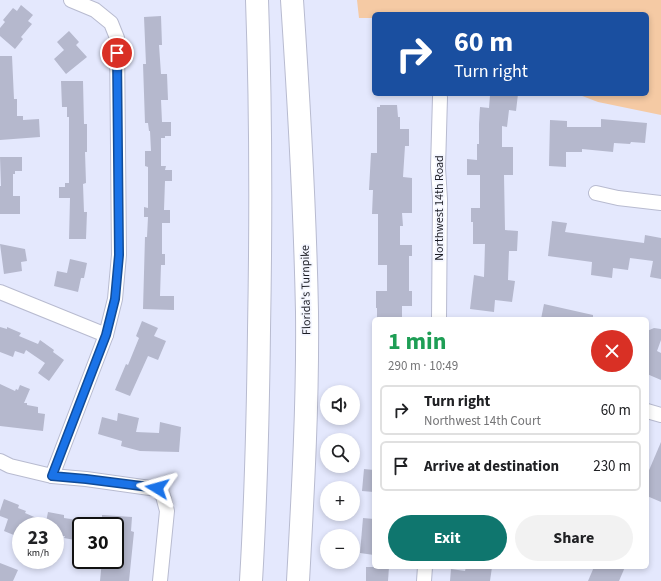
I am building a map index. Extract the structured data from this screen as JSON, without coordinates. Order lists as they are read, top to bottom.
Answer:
{
  "streets": {
    "highway": ["Florida's Turnpike"],
    "street": ["Northwest 14th Road"]
  },
  "page": {
    "turn": ["60 m", "Turn right"],
    "heading": ["1 min", "290 m · 10:49"],
    "map_buttons": ["+", "−"],
    "list": [
      {
        "name": "Turn right",
        "note": "Northwest 14th Court",
        "value": "60 m"
      },
      {
        "name": "Arrive at destination",
        "value": "230 m"
      }
    ],
    "buttons": ["Exit", "Share"],
    "speed": "23 km/h",
    "limit": "30"
  }
}
